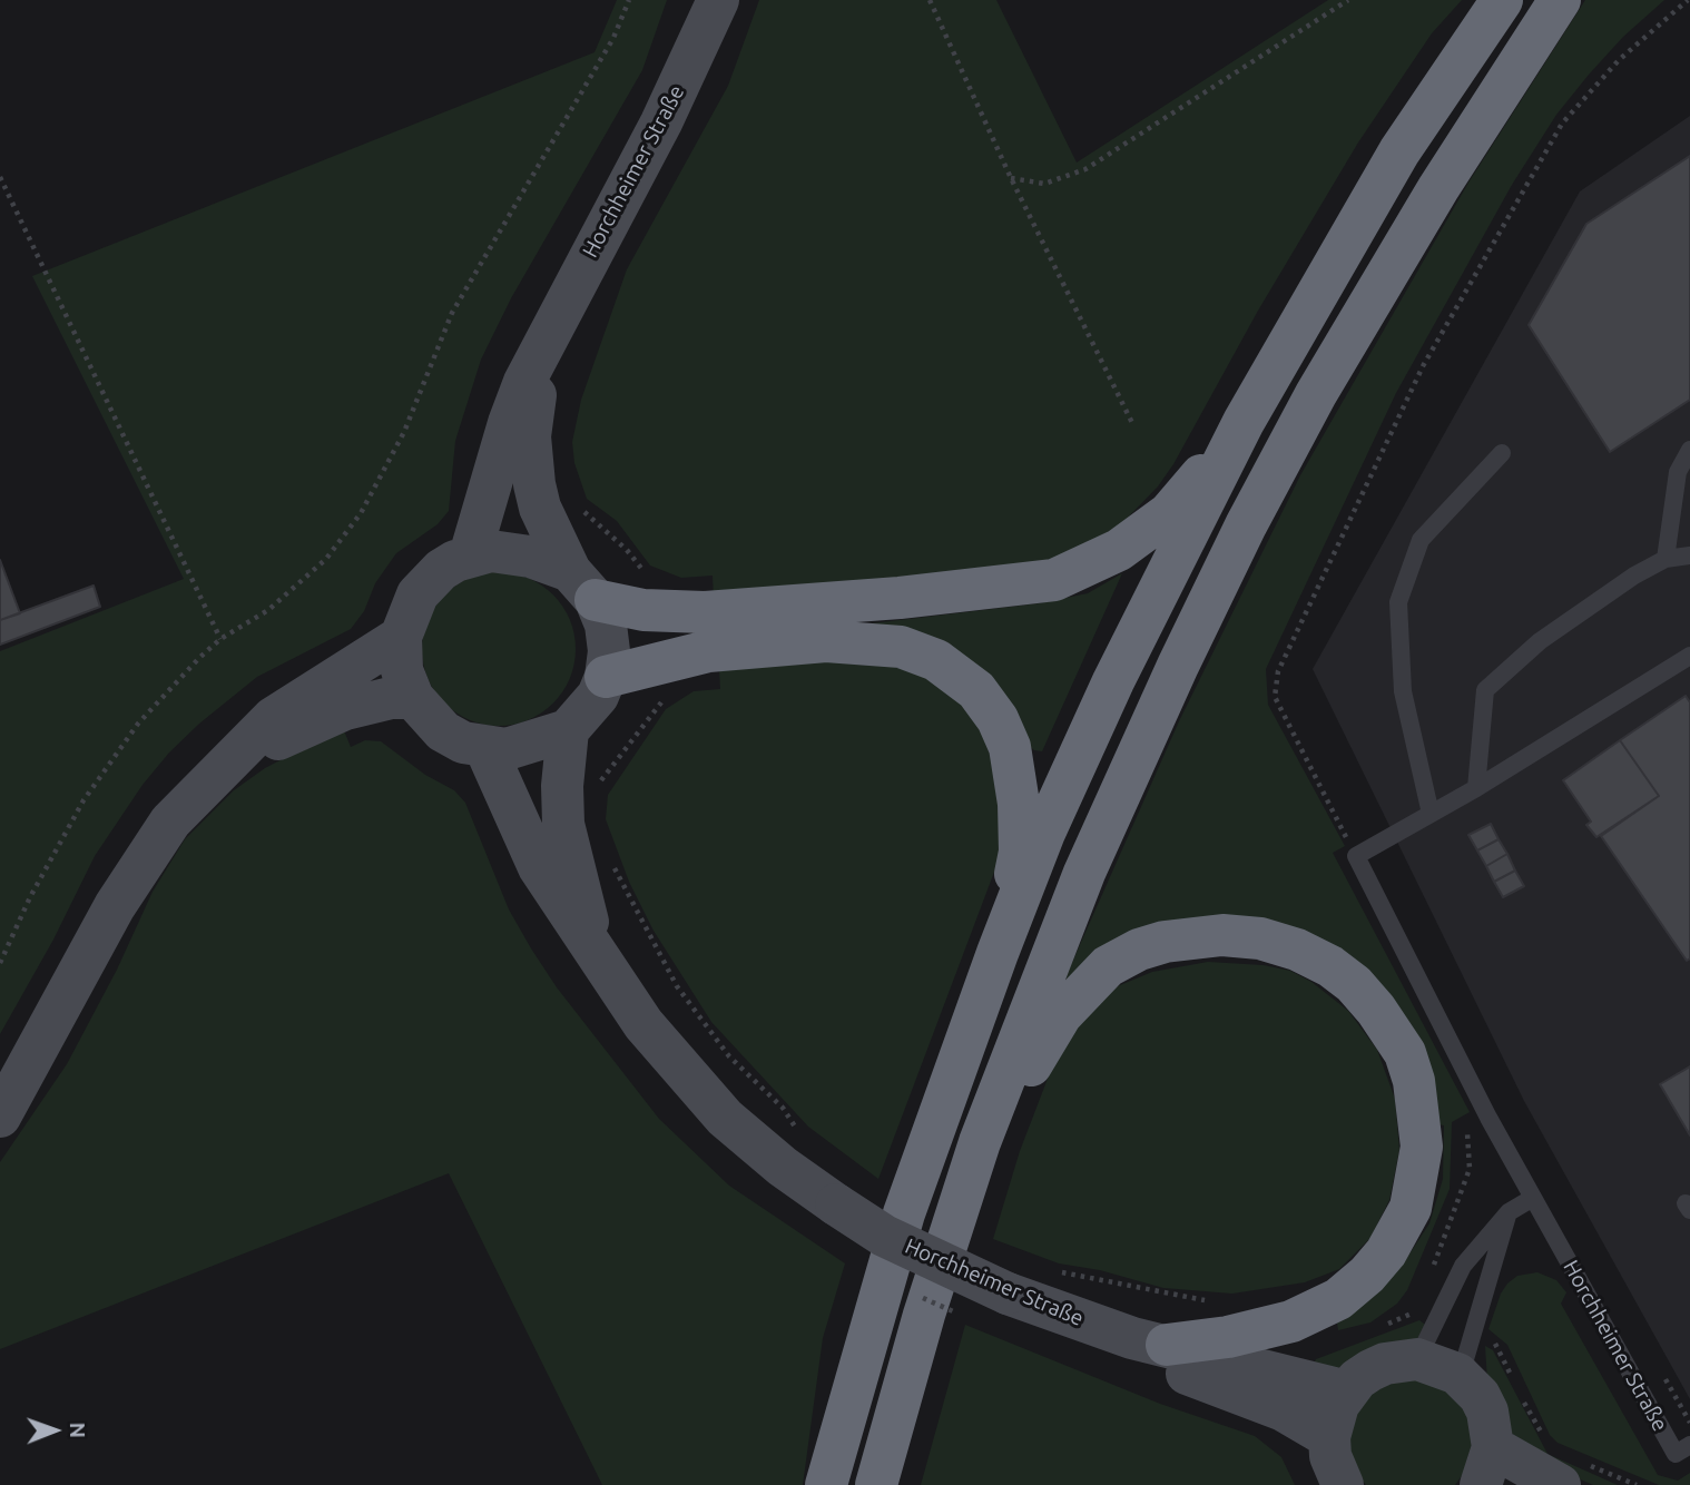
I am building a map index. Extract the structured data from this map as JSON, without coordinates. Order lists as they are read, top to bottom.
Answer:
{
  "streets": {
    "main road": ["Horchheimer Straße"]
  },
  "north": "right"
}
